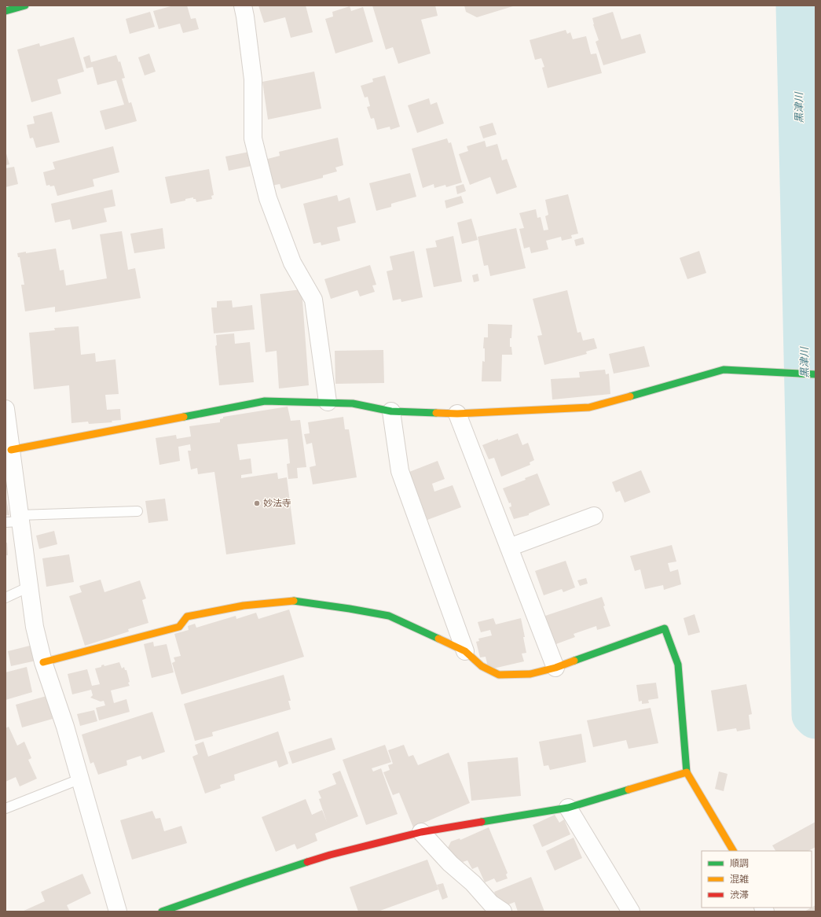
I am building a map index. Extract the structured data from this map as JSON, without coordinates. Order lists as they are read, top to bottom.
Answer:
{
  "water": ["黒津川"],
  "places": ["妙法寺"],
  "legend": ["順調", "混雑", "渋滞"]
}
